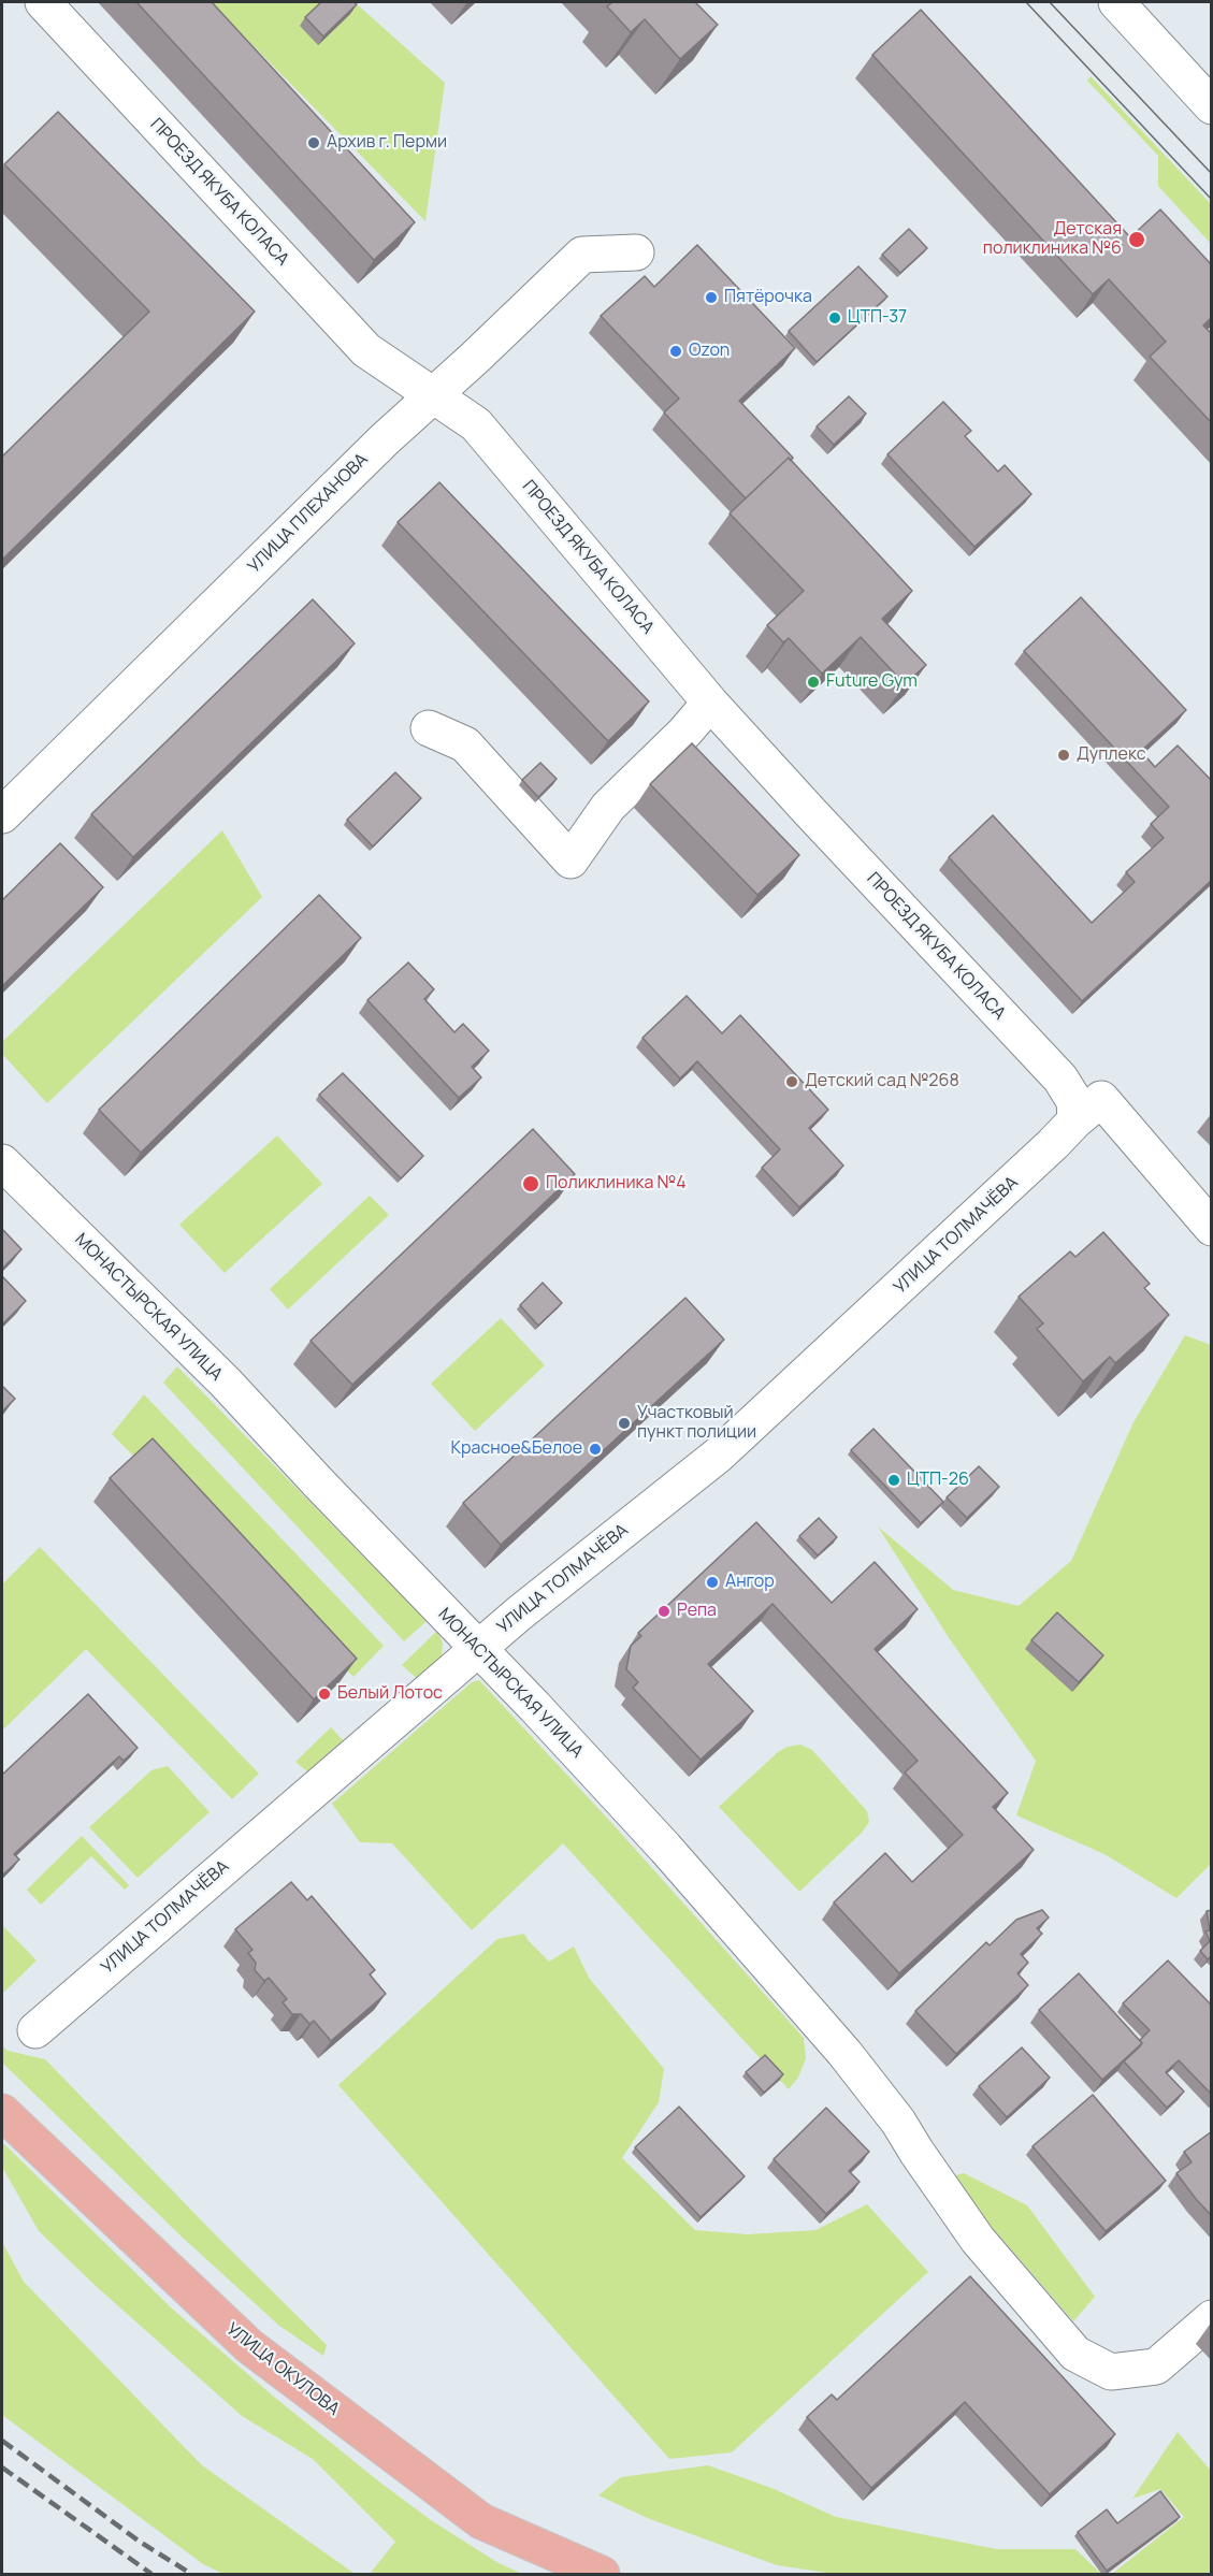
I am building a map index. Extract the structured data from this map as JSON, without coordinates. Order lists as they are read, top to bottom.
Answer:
{
  "streets": {
    "main road": ["УЛИЦА ОКУЛОВА"],
    "street": [
      "ПРОЕЗД ЯКУБА КОЛАСА",
      "УЛИЦА ПЛЕХАНОВА",
      "УЛИЦА ТОЛМАЧЁВА",
      "МОНАСТЫРСКАЯ УЛИЦА"
    ]
  },
  "crossings": [
    ["ПРОЕЗД ЯКУБА КОЛАСА", "УЛИЦА ПЛЕХАНОВА"],
    ["ПРОЕЗД ЯКУБА КОЛАСА", "УЛИЦА ТОЛМАЧЁВА"],
    ["УЛИЦА ТОЛМАЧЁВА", "МОНАСТЫРСКАЯ УЛИЦА"]
  ],
  "places": [
    "Архив г. Перми",
    "Детская поликлиника №6",
    "Пятёрочка",
    "ЦТП-37",
    "Ozon",
    "Future Gym",
    "Дуплекс",
    "Детский сад №268",
    "Поликлиника №4",
    "Участковый пункт полиции",
    "Красное&Белое",
    "ЦТП-26",
    "Ангор",
    "Репа",
    "Белый Лотос"
  ]
}
